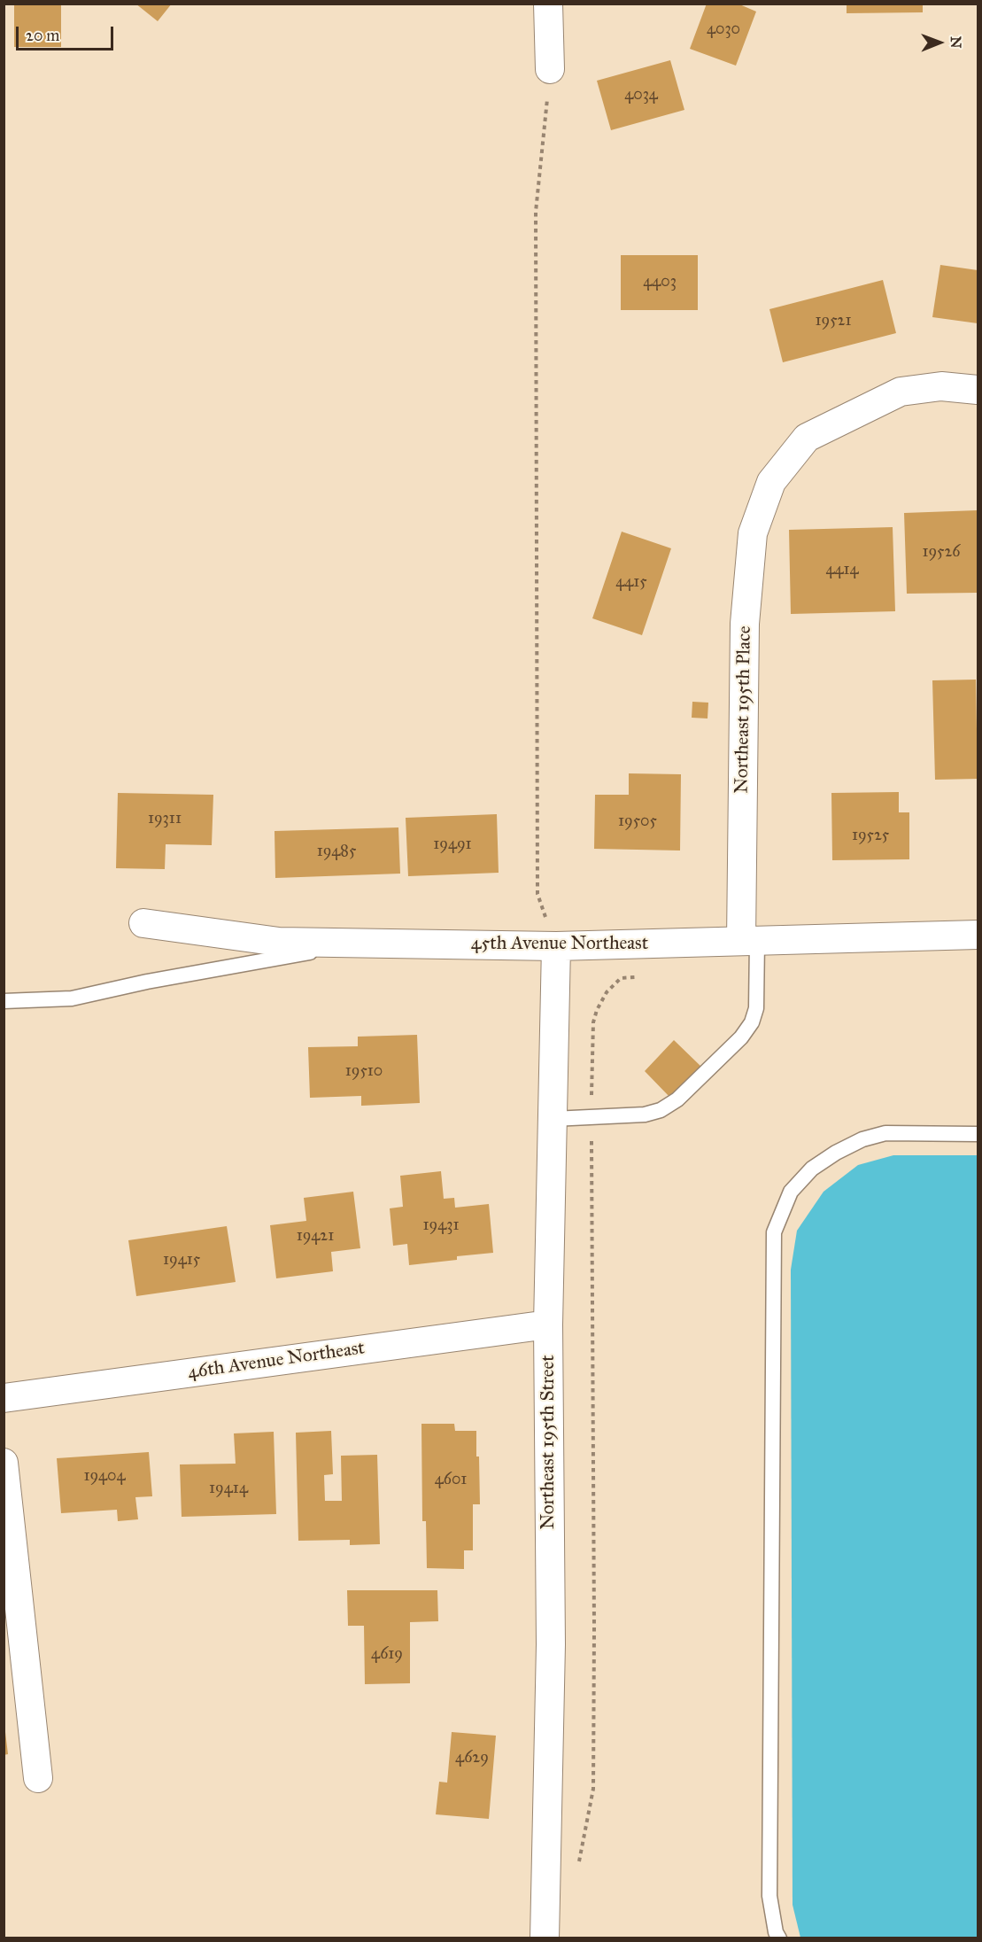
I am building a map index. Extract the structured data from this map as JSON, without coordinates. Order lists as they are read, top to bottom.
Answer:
{
  "streets": {
    "street": [
      "Northeast 195th Place",
      "45th Avenue Northeast",
      "46th Avenue Northeast",
      "Northeast 195th Street"
    ]
  },
  "crossings": [
    ["Northeast 195th Place", "45th Avenue Northeast"],
    ["45th Avenue Northeast", "Northeast 195th Street"],
    ["46th Avenue Northeast", "Northeast 195th Street"]
  ],
  "house_numbers": [
    "4030",
    "4034",
    "4403",
    "19521",
    "19526",
    "4414",
    "4415",
    "19311",
    "19505",
    "19525",
    "19491",
    "19485",
    "19510",
    "19431",
    "19421",
    "19415",
    "19404",
    "4601",
    "19414",
    "4619",
    "4629"
  ],
  "scale_bar": "20 m",
  "north": "right"
}
